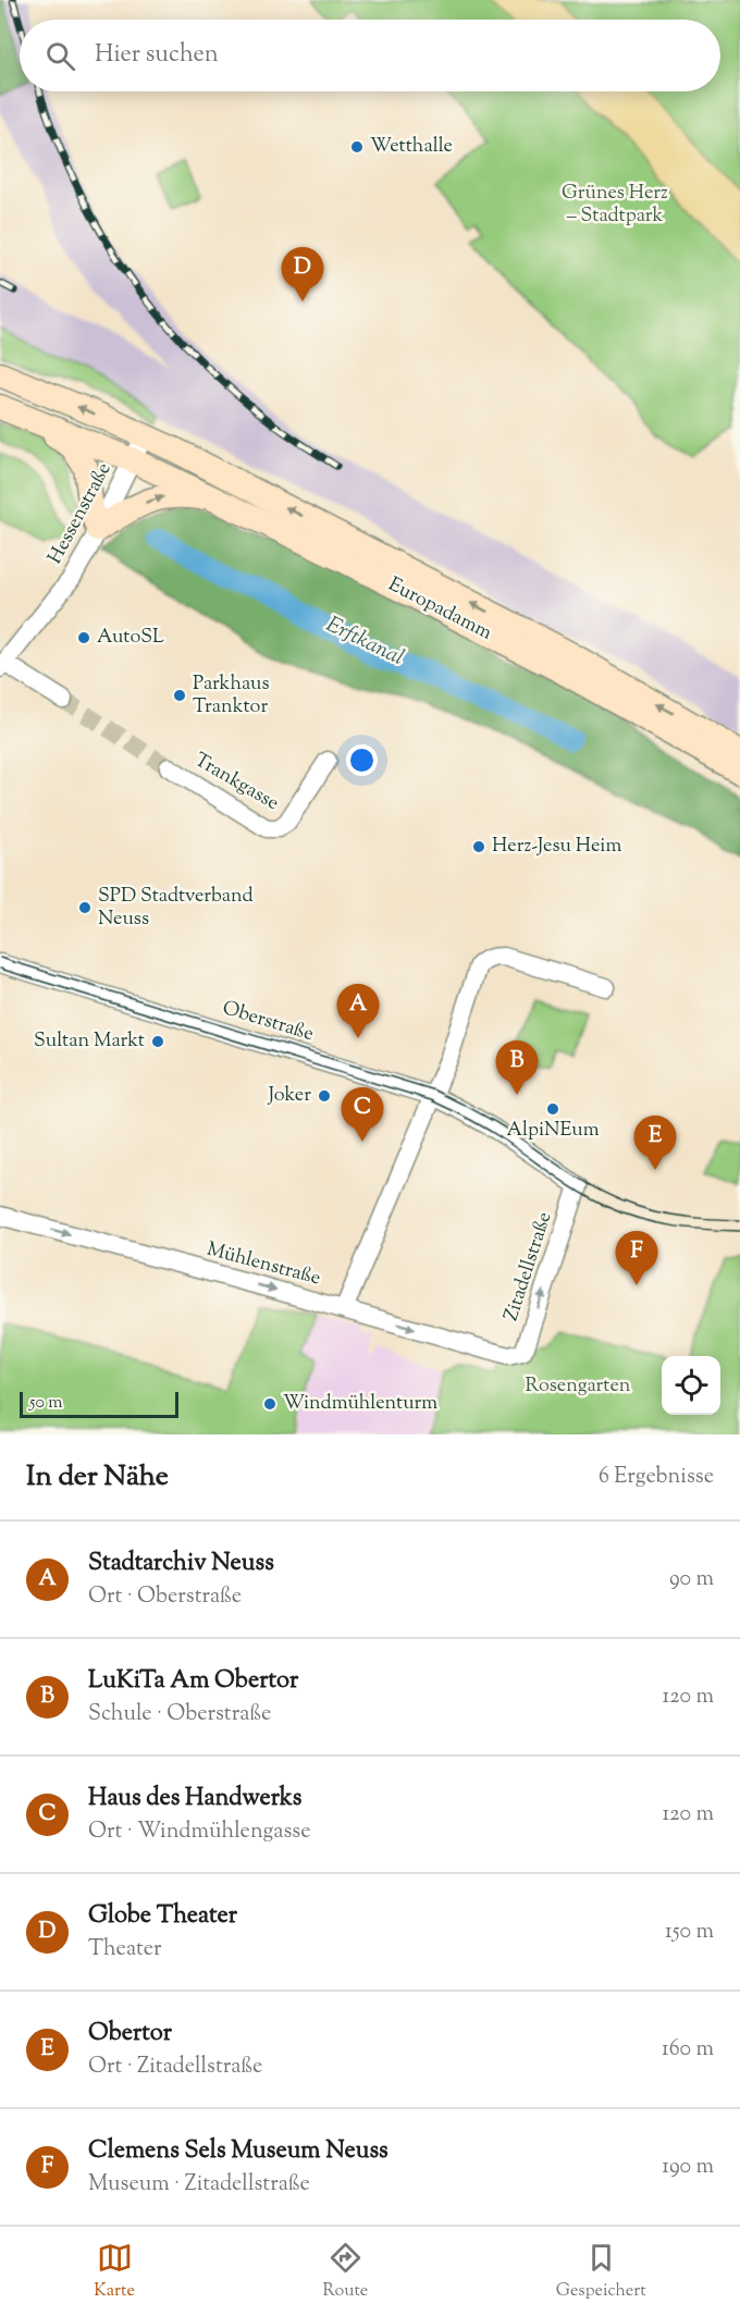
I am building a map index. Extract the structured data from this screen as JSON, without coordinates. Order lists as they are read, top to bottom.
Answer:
{
  "streets": {
    "main road": ["Europadamm"],
    "street": [
      "Hessenstraße",
      "Trankgasse",
      "Oberstraße",
      "Mühlenstraße",
      "Zitadellstraße"
    ]
  },
  "crossings": [
    ["Hessenstraße", "Europadamm"],
    ["Oberstraße", "Zitadellstraße"],
    ["Mühlenstraße", "Zitadellstraße"]
  ],
  "one_way": ["Mühlenstraße", "Zitadellstraße"],
  "water": ["Erftkanal"],
  "parks": ["Grünes Herz – Stadtpark", "Rosengarten"],
  "places": [
    "Wetthalle",
    "AutoSL",
    "Parkhaus Tranktor",
    "Herz-Jesu Heim",
    "SPD Stadtverband Neuss",
    "Sultan Markt",
    "Joker",
    "AlpiNEum",
    "Windmühlenturm"
  ],
  "scale_bar": "50 m",
  "page": {
    "search": "Hier suchen",
    "pins": [
      "D",
      "A",
      "B",
      "C",
      "E",
      "F"
    ],
    "scale": "50 m",
    "heading": ["In der Nähe", "6 Ergebnisse"],
    "list": [
      {
        "mark": "A",
        "name": "Stadtarchiv Neuss",
        "note": "Ort · Oberstraße",
        "value": "90 m"
      },
      {
        "mark": "B",
        "name": "LuKiTa Am Obertor",
        "note": "Schule · Oberstraße",
        "value": "120 m"
      },
      {
        "mark": "C",
        "name": "Haus des Handwerks",
        "note": "Ort · Windmühlengasse",
        "value": "120 m"
      },
      {
        "mark": "D",
        "name": "Globe Theater",
        "note": "Theater",
        "value": "150 m"
      },
      {
        "mark": "E",
        "name": "Obertor",
        "note": "Ort · Zitadellstraße",
        "value": "160 m"
      },
      {
        "mark": "F",
        "name": "Clemens Sels Museum Neuss",
        "note": "Museum · Zitadellstraße",
        "value": "190 m"
      }
    ],
    "nav": ["Karte", "Route", "Gespeichert"]
  }
}
